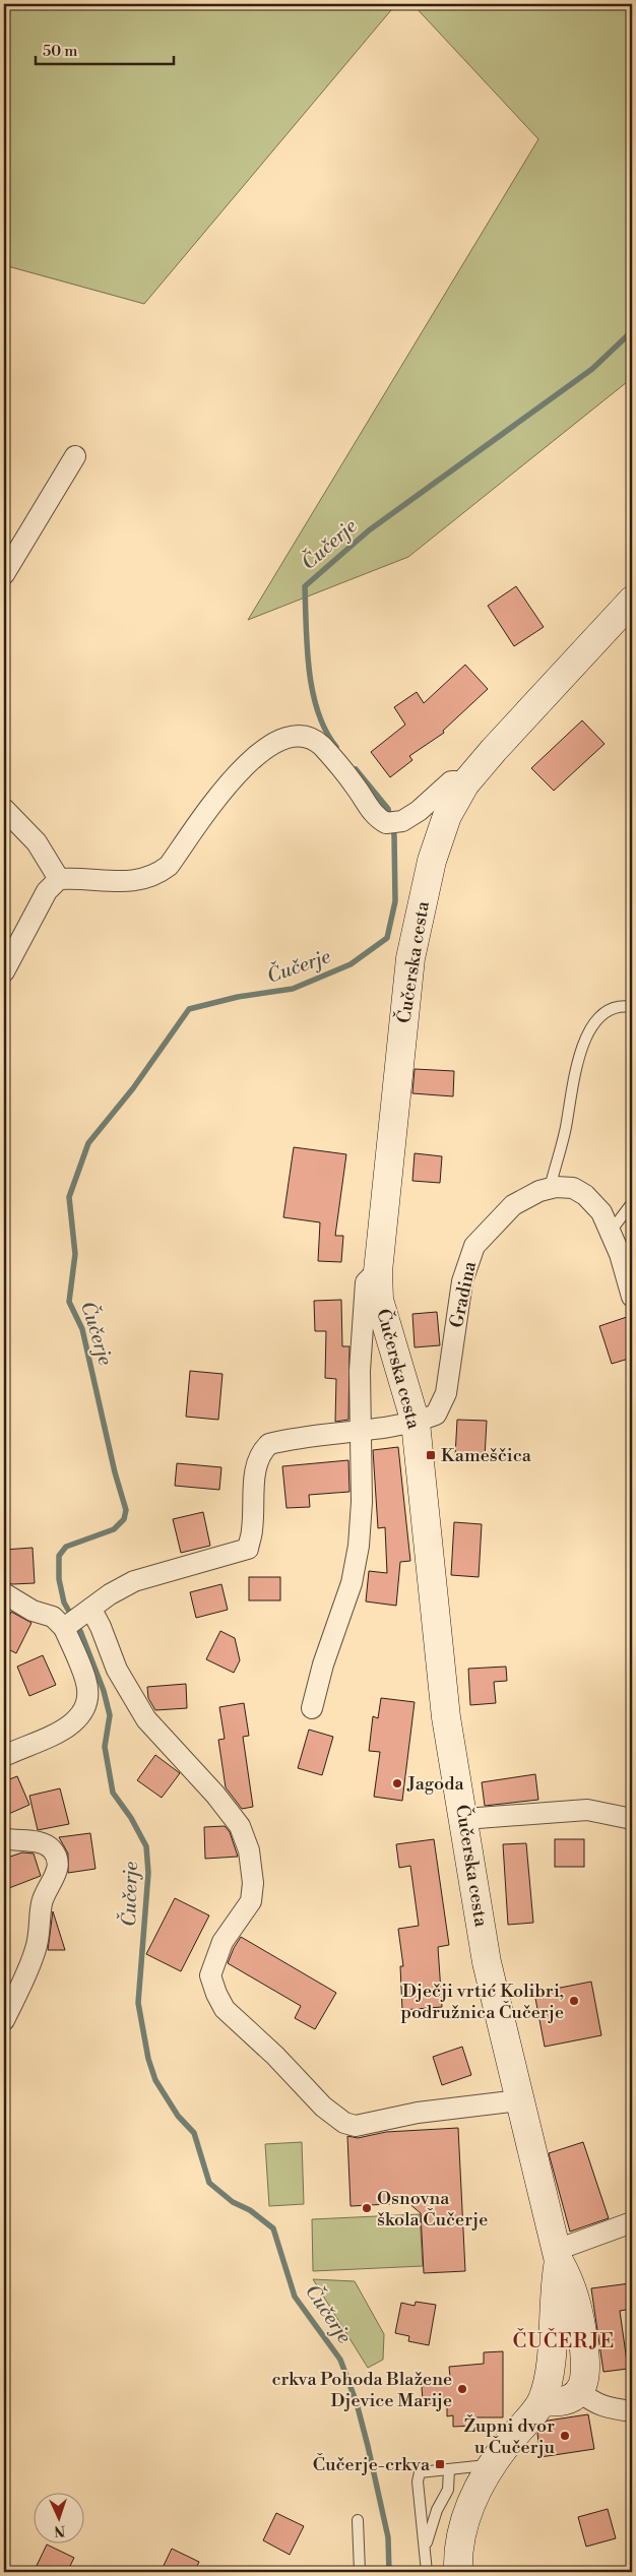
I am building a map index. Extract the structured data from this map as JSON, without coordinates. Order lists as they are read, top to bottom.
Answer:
{
  "streets": {
    "street": ["Čučerska cesta", "Gradina"]
  },
  "crossings": [
    ["Čučerska cesta", "Gradina"]
  ],
  "districts": ["ČUČERJE"],
  "water": ["Čučerje"],
  "places": {
    "transit": ["Kameščica", "Čučerje-crkva"],
    "other": [
      "Jagoda",
      "Dječji vrtić Kolibri, podružnica Čučerje",
      "Osnovna škola Čučerje",
      "crkva Pohoda Blažene Djevice Marije",
      "Župni dvor u Čučerju"
    ]
  },
  "scale_bar": "50 m",
  "north": "bottom"
}
